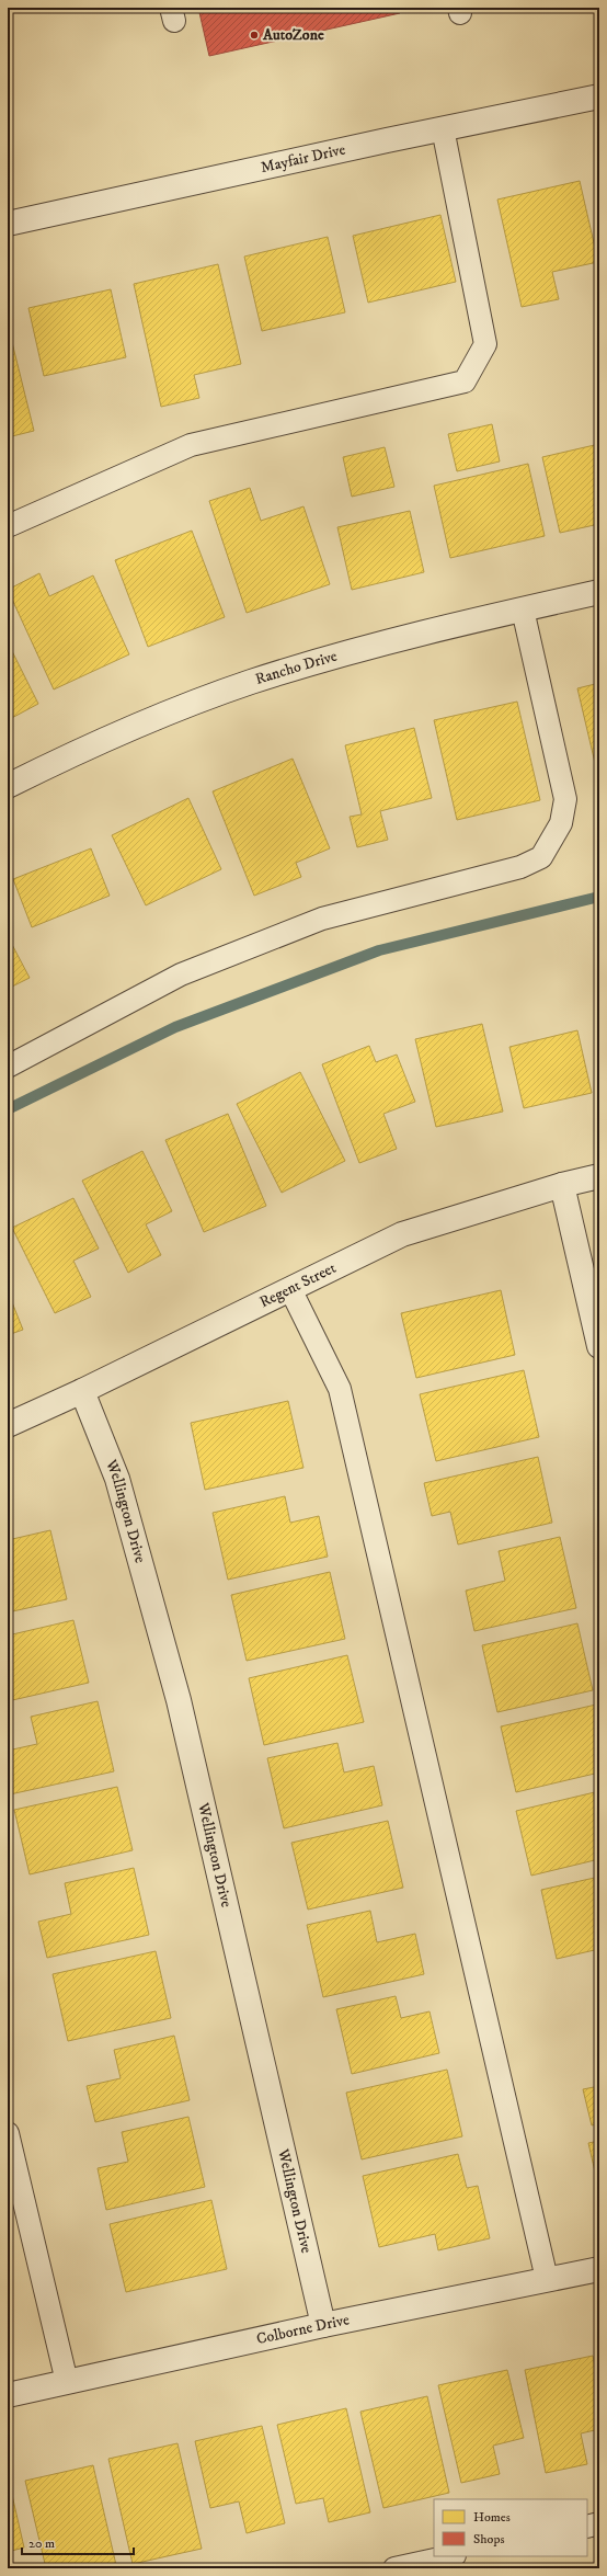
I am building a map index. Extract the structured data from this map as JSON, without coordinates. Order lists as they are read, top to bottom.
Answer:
{
  "streets": {
    "street": [
      "Mayfair Drive",
      "Rancho Drive",
      "Regent Street",
      "Wellington Drive",
      "Colborne Drive"
    ]
  },
  "crossings": [
    ["Regent Street", "Wellington Drive"],
    ["Wellington Drive", "Colborne Drive"]
  ],
  "places": ["AutoZone"],
  "legend": ["Homes", "Shops"],
  "scale_bar": "20 m"
}
